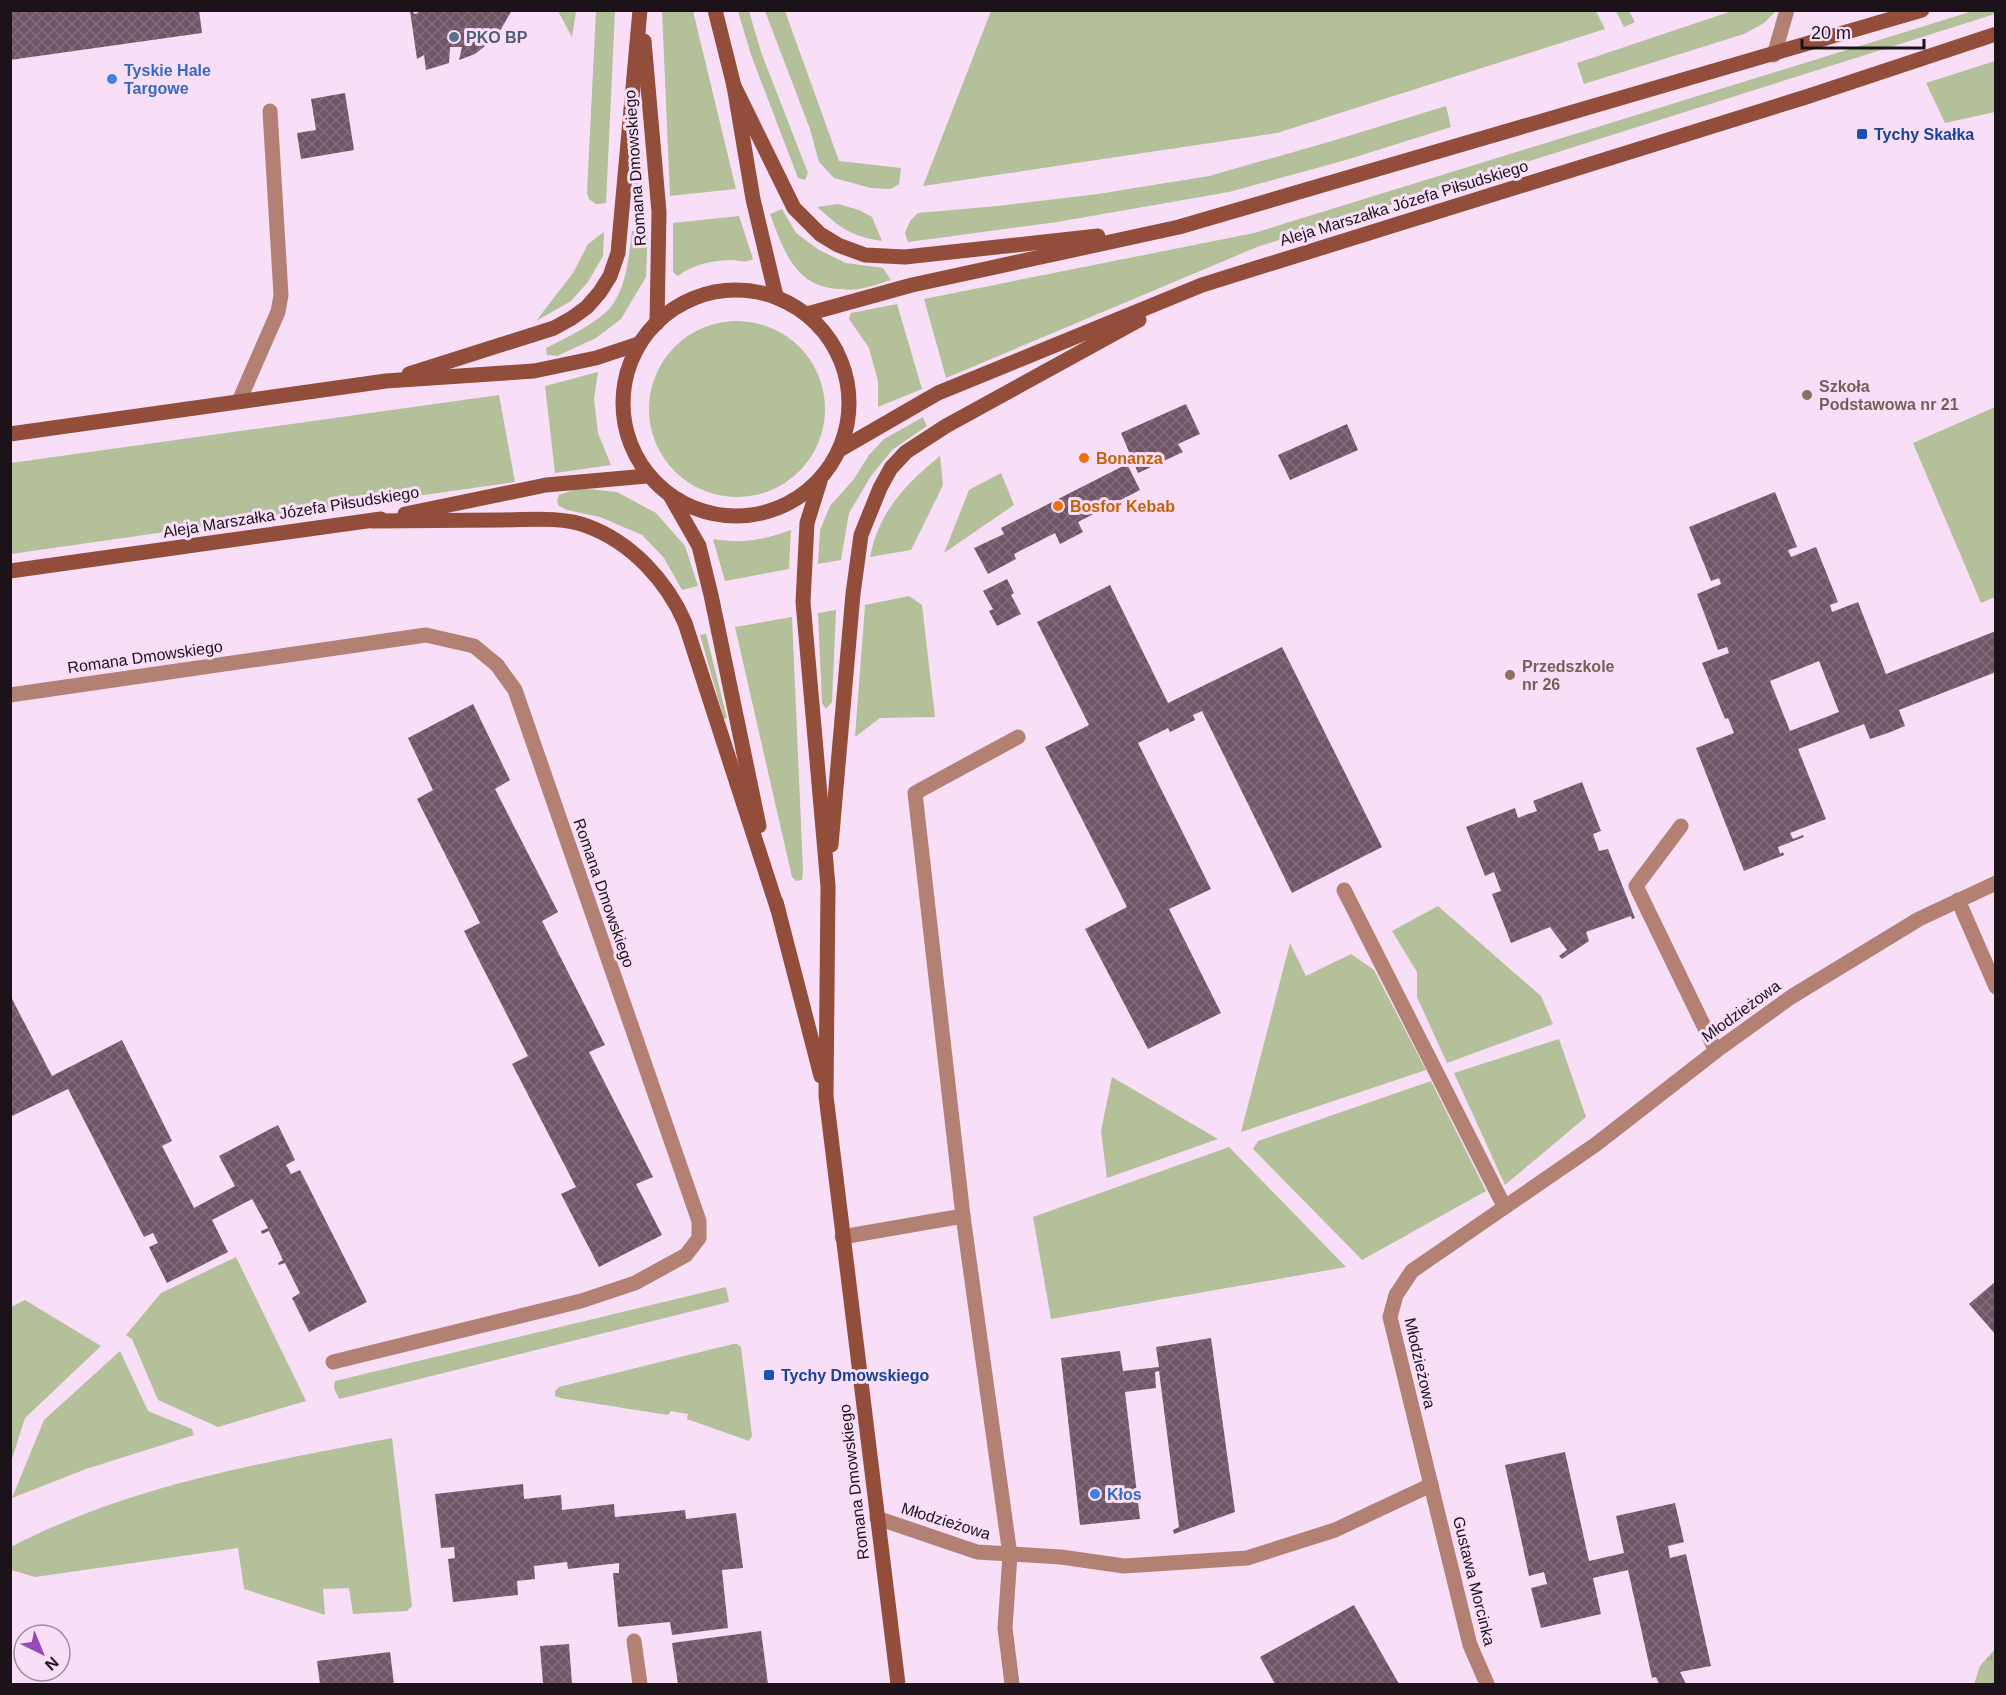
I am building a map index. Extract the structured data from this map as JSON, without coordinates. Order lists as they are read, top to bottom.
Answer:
{
  "streets": {
    "street": [
      "Romana Dmowskiego",
      "Aleja Marszałka Józefa Piłsudskiego",
      "Młodzieżowa",
      "Gustawa Morcinka"
    ]
  },
  "crossings": [
    ["Romana Dmowskiego", "Młodzieżowa"],
    ["Młodzieżowa", "Gustawa Morcinka"]
  ],
  "places": {
    "other": [
      "PKO BP",
      "Tyskie Hale Targowe",
      "Szkoła Podstawowa nr 21",
      "Bonanza",
      "Bosfor Kebab",
      "Przedszkole nr 26",
      "Kłos"
    ],
    "transit": ["Tychy Skałka", "Tychy Dmowskiego"]
  },
  "scale_bar": "20 m",
  "north": "bottom right"
}
